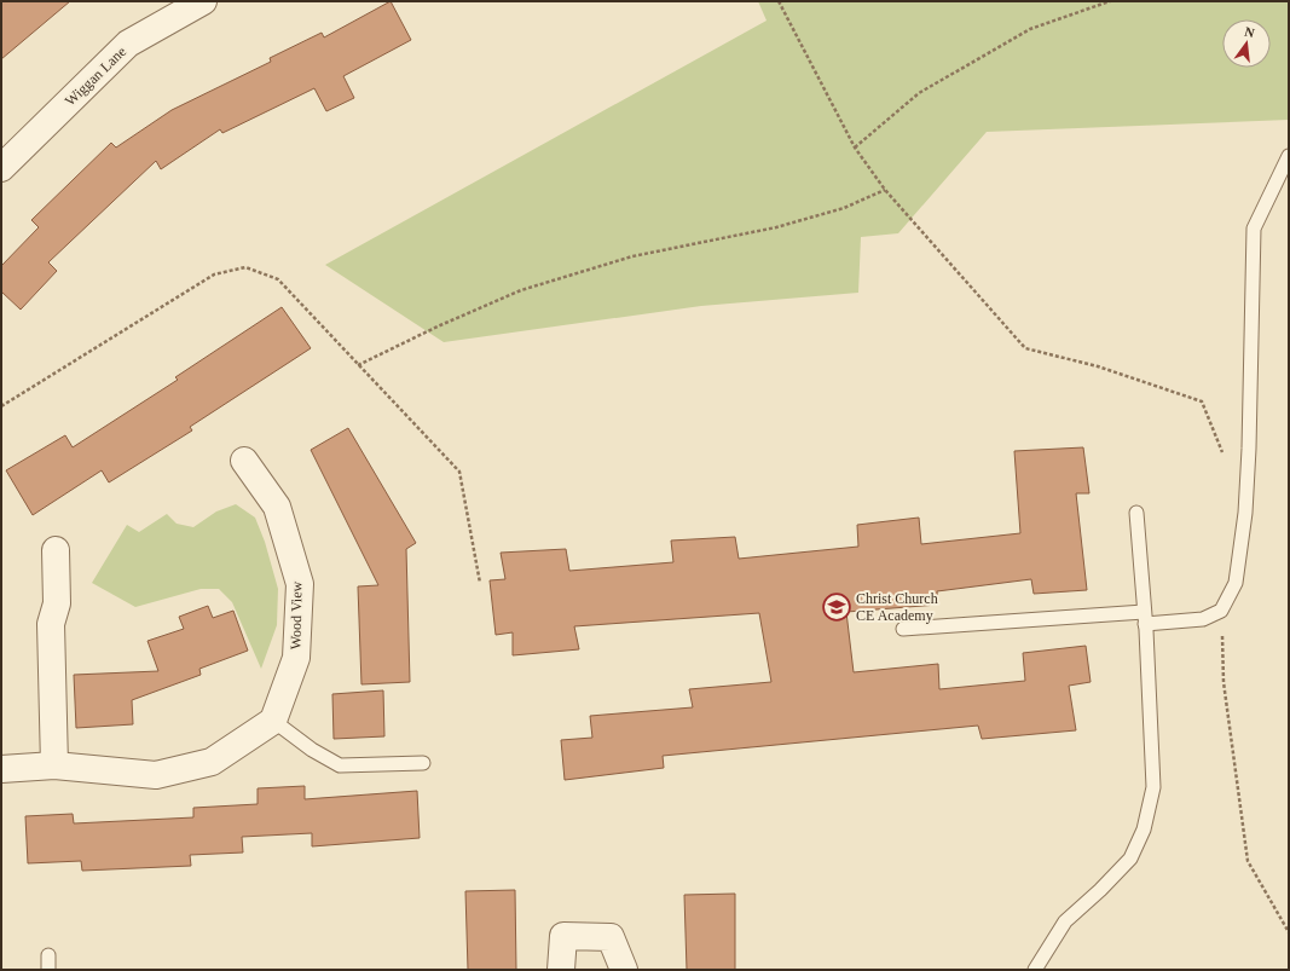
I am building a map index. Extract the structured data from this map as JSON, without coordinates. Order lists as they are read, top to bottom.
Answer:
{
  "streets": {
    "street": ["Wiggan Lane", "Wood View"]
  },
  "places": {
    "school or university": ["Christ Church CE Academy"]
  },
  "north": "top"
}
